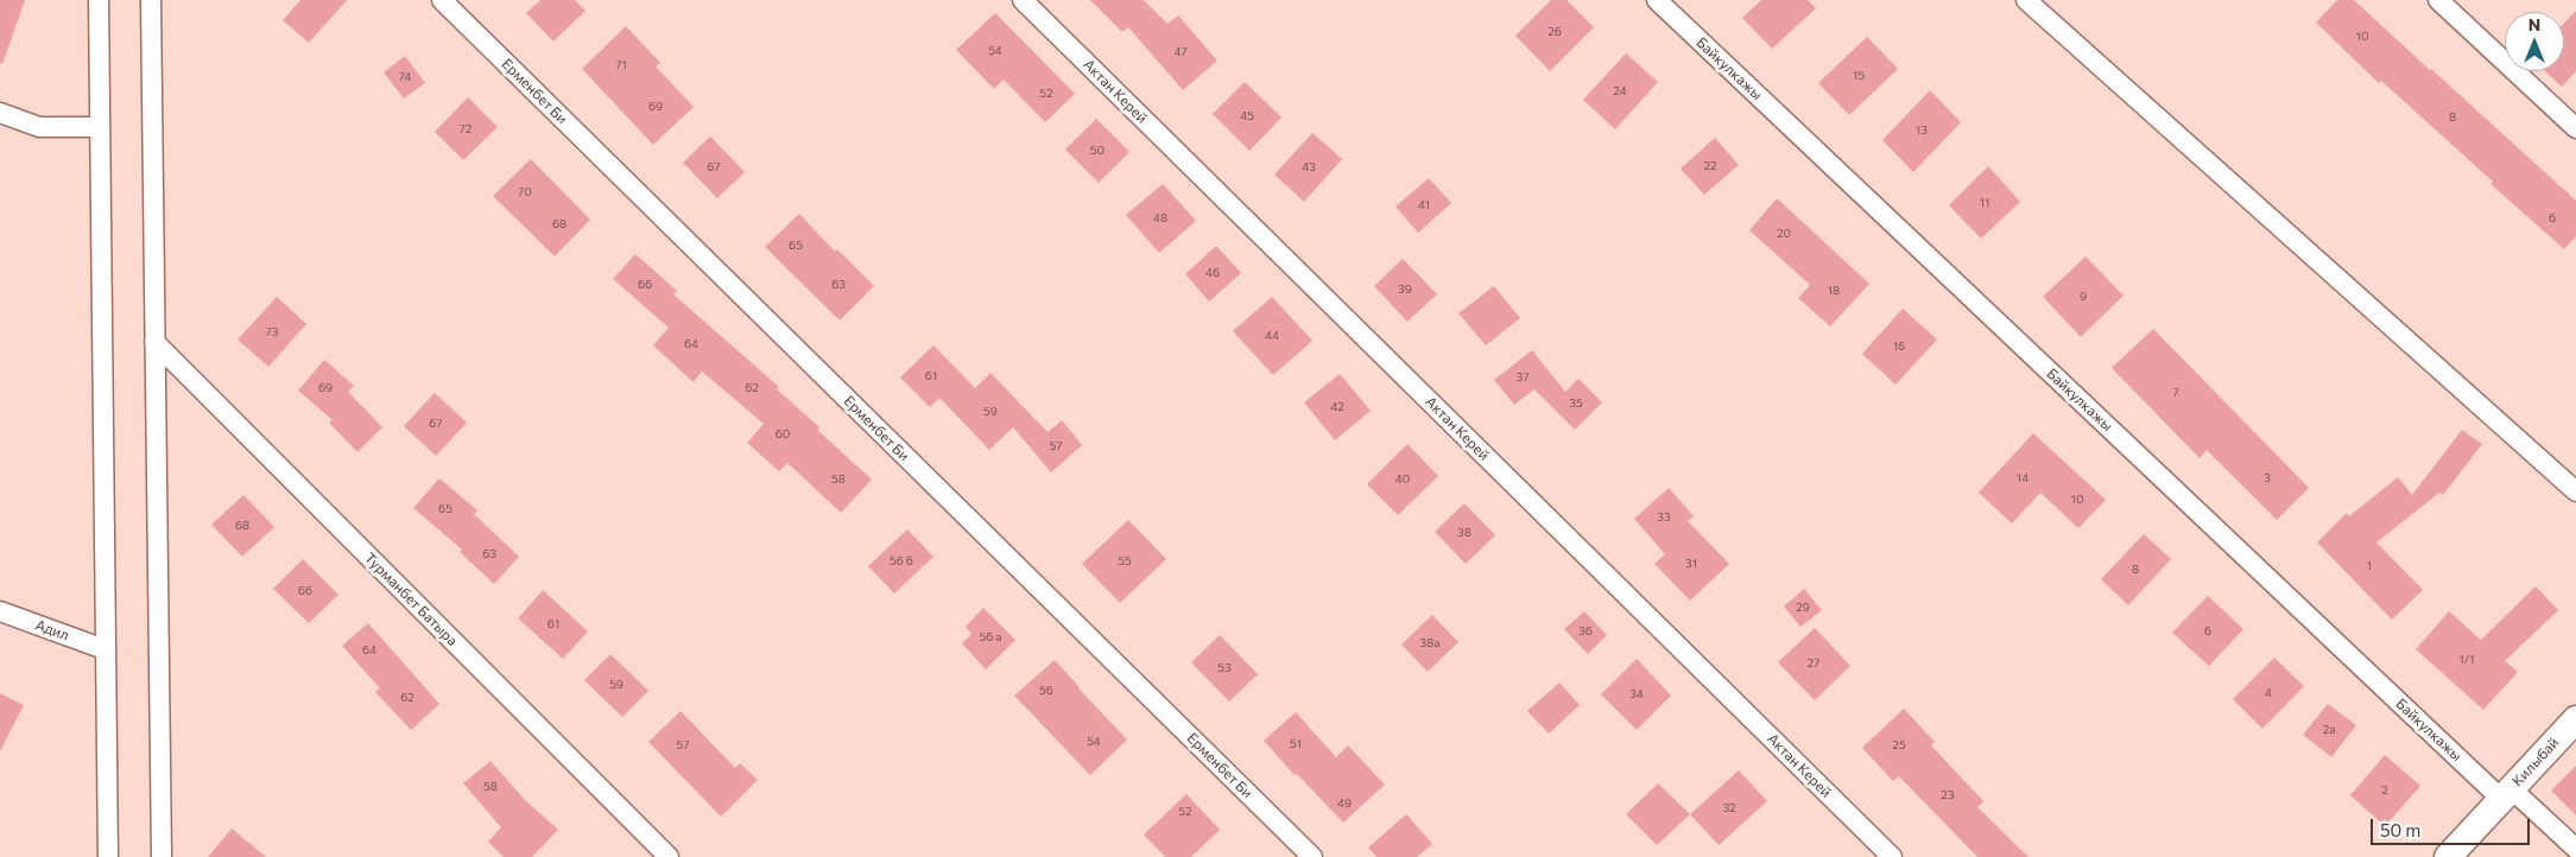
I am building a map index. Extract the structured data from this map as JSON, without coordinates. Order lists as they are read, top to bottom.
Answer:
{
  "streets": {
    "street": [
      "Байкулкажы",
      "Ерменбет Би",
      "Актан Керей",
      "Турманбет Батыра",
      "Адил",
      "Килыбай"
    ]
  },
  "crossings": [
    ["Байкулкажы", "Килыбай"]
  ],
  "house_numbers": [
    "26",
    "10",
    "54",
    "47",
    "71",
    "15",
    "74",
    "24",
    "52",
    "69",
    "45",
    "8",
    "72",
    "13",
    "50",
    "22",
    "67",
    "43",
    "70",
    "11",
    "41",
    "48",
    "6",
    "68",
    "20",
    "65",
    "46",
    "66",
    "63",
    "39",
    "18",
    "9",
    "73",
    "44",
    "64",
    "16",
    "61",
    "37",
    "69",
    "62",
    "7",
    "35",
    "42",
    "59",
    "67",
    "60",
    "57",
    "14",
    "3",
    "58",
    "40",
    "10",
    "65",
    "33",
    "68",
    "38",
    "63",
    "56 б",
    "55",
    "31",
    "1",
    "8",
    "66",
    "29",
    "61",
    "36",
    "6",
    "56 а",
    "38а",
    "64",
    "1/1",
    "27",
    "53",
    "59",
    "56",
    "4",
    "34",
    "62",
    "2а",
    "54",
    "51",
    "57",
    "25",
    "58",
    "2",
    "23",
    "49",
    "32",
    "52"
  ],
  "scale_bar": "50 m",
  "north": "top"
}
